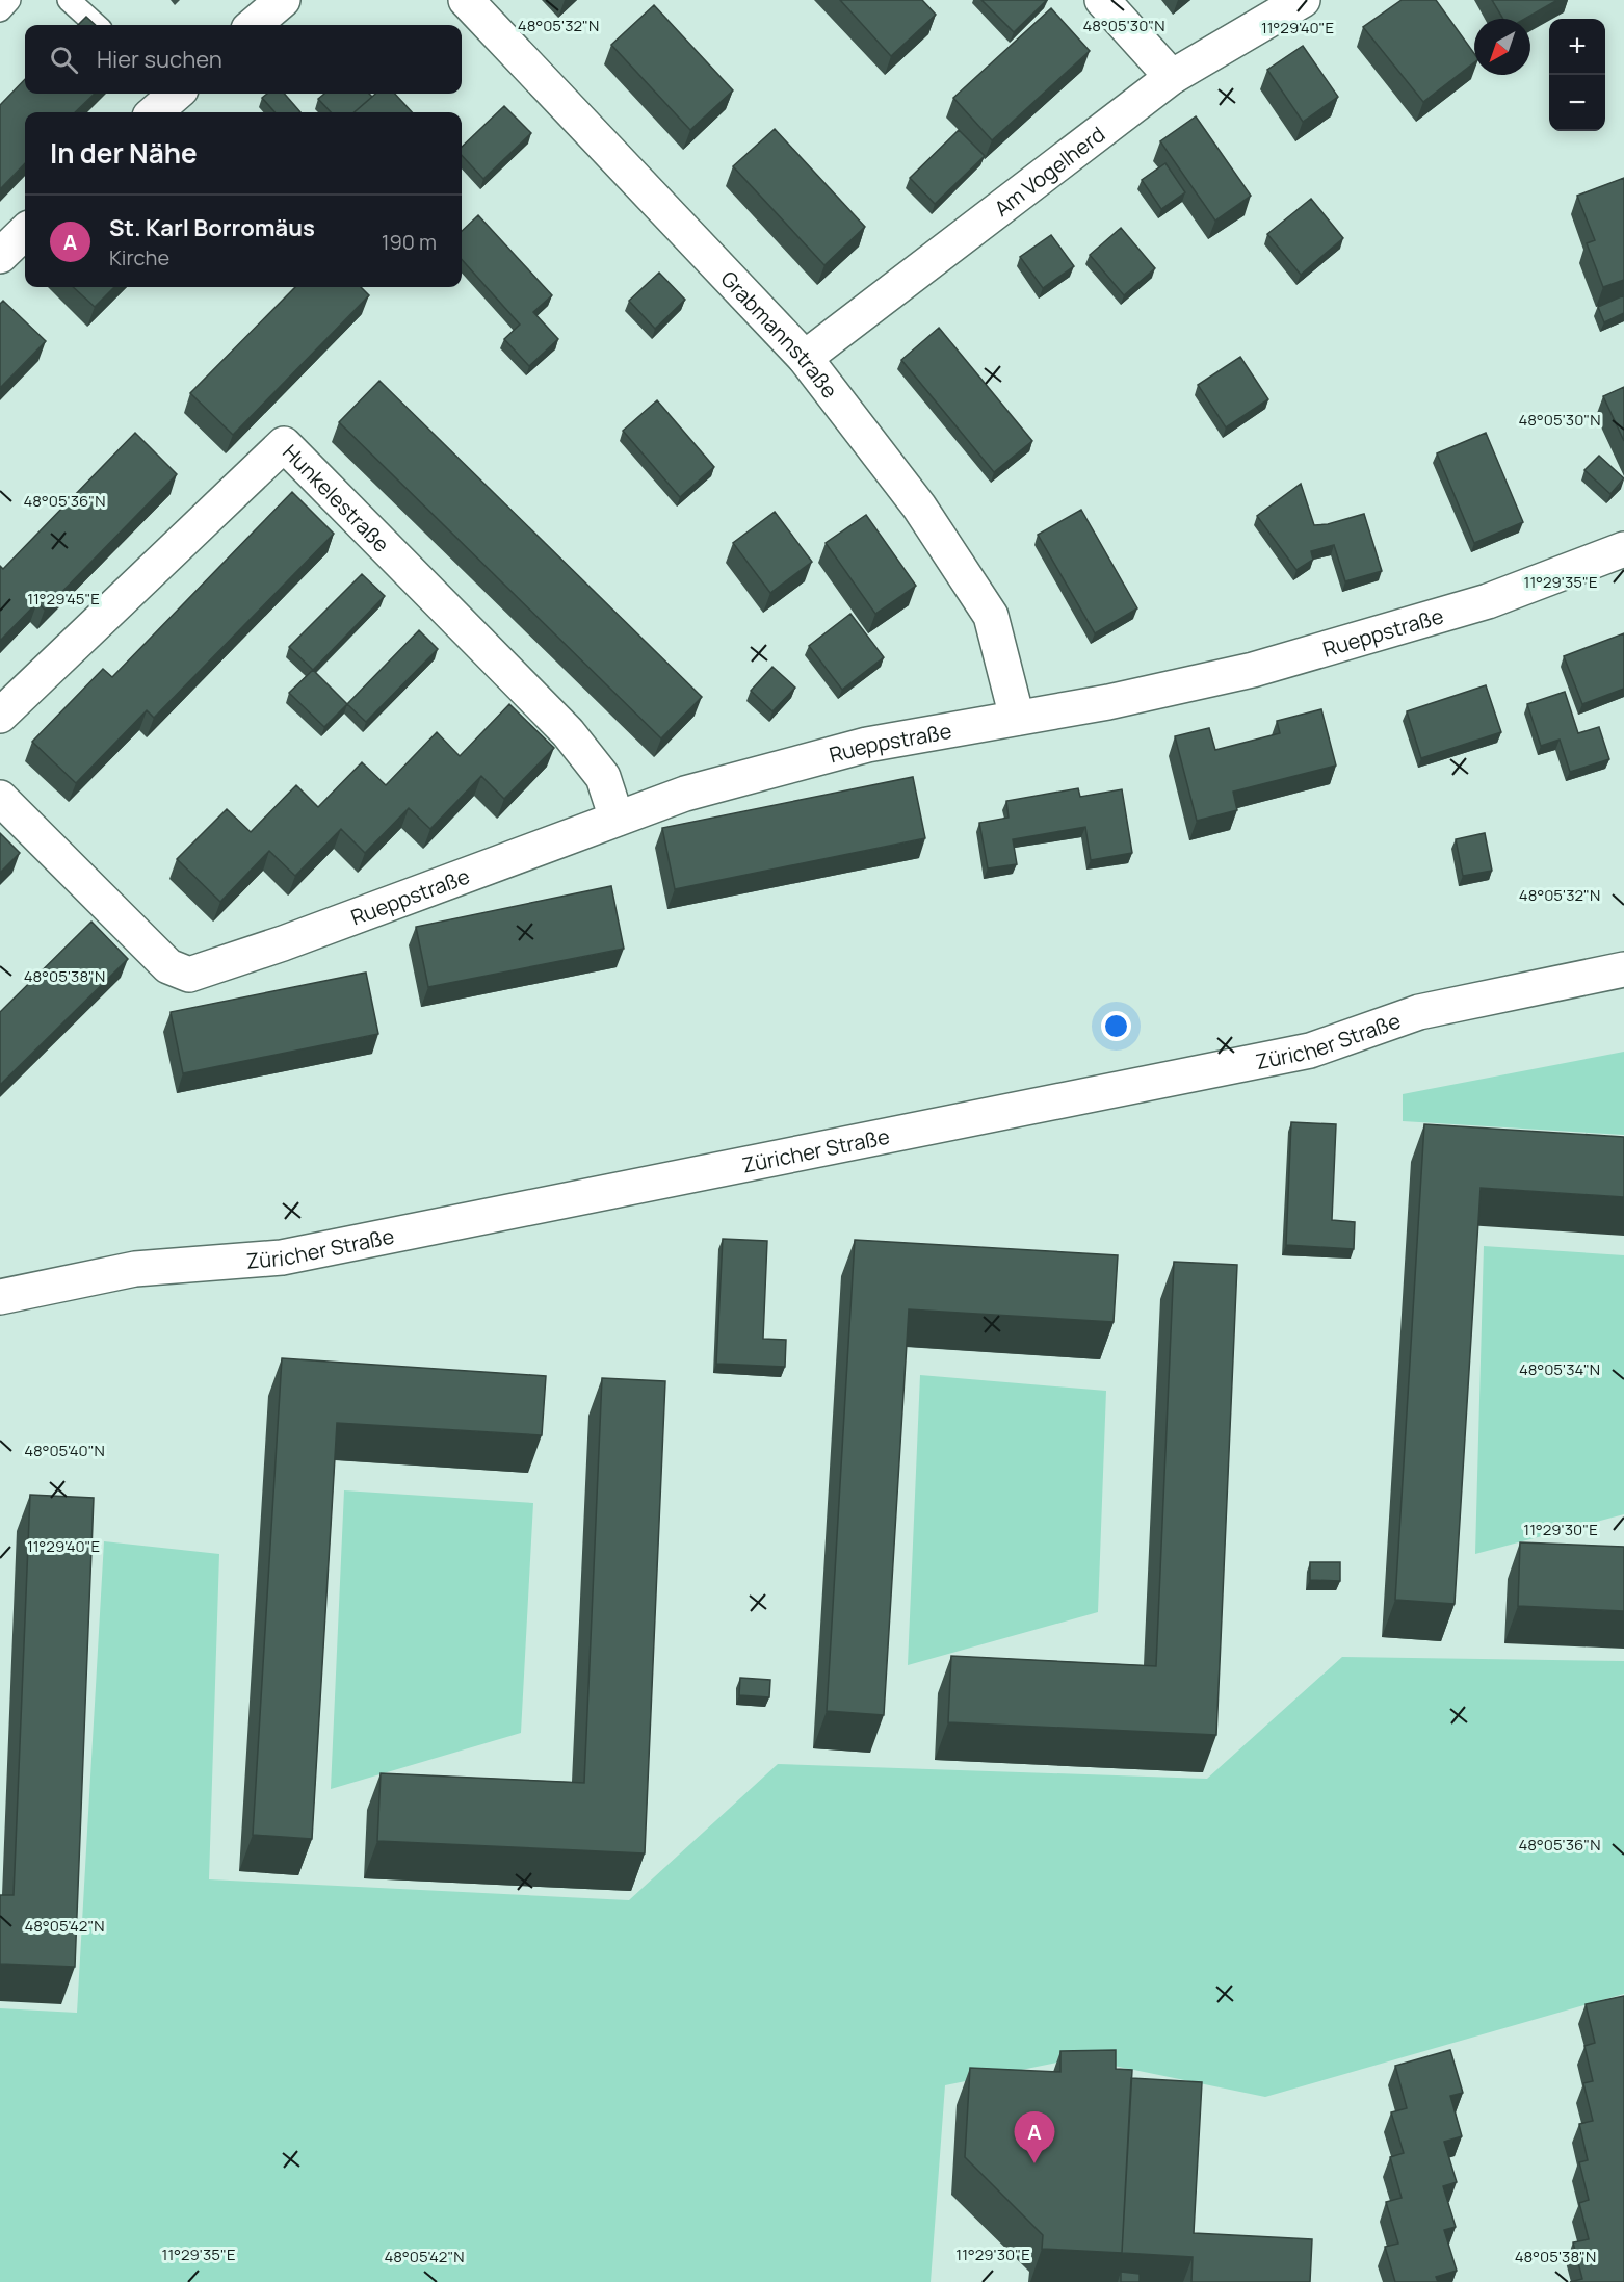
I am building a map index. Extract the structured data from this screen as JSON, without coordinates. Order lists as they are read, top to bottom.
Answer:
{
  "streets": {
    "street": [
      "Am Vogelherd",
      "Grabmannstraße",
      "Hunkelestraße",
      "Rueppstraße",
      "Züricher Straße"
    ]
  },
  "crossings": [
    ["Am Vogelherd", "Grabmannstraße"],
    ["Grabmannstraße", "Rueppstraße"],
    ["Hunkelestraße", "Rueppstraße"]
  ],
  "north": "bottom left",
  "page": {
    "map_buttons": ["+", "−"],
    "search": "Hier suchen",
    "heading": "In der Nähe",
    "list": [
      {
        "mark": "A",
        "name": "St. Karl Borromäus",
        "note": "Kirche",
        "value": "190 m"
      }
    ],
    "pins": "A"
  },
  "coordinates": [
    "48°05'32\"N",
    "48°05'30\"N",
    "11°29'40\"E",
    "48°05'36\"N",
    "11°29'35\"E",
    "11°29'45\"E",
    "48°05'38\"N",
    "48°05'34\"N",
    "48°05'40\"N",
    "11°29'30\"E",
    "48°05'42\"N"
  ]
}
